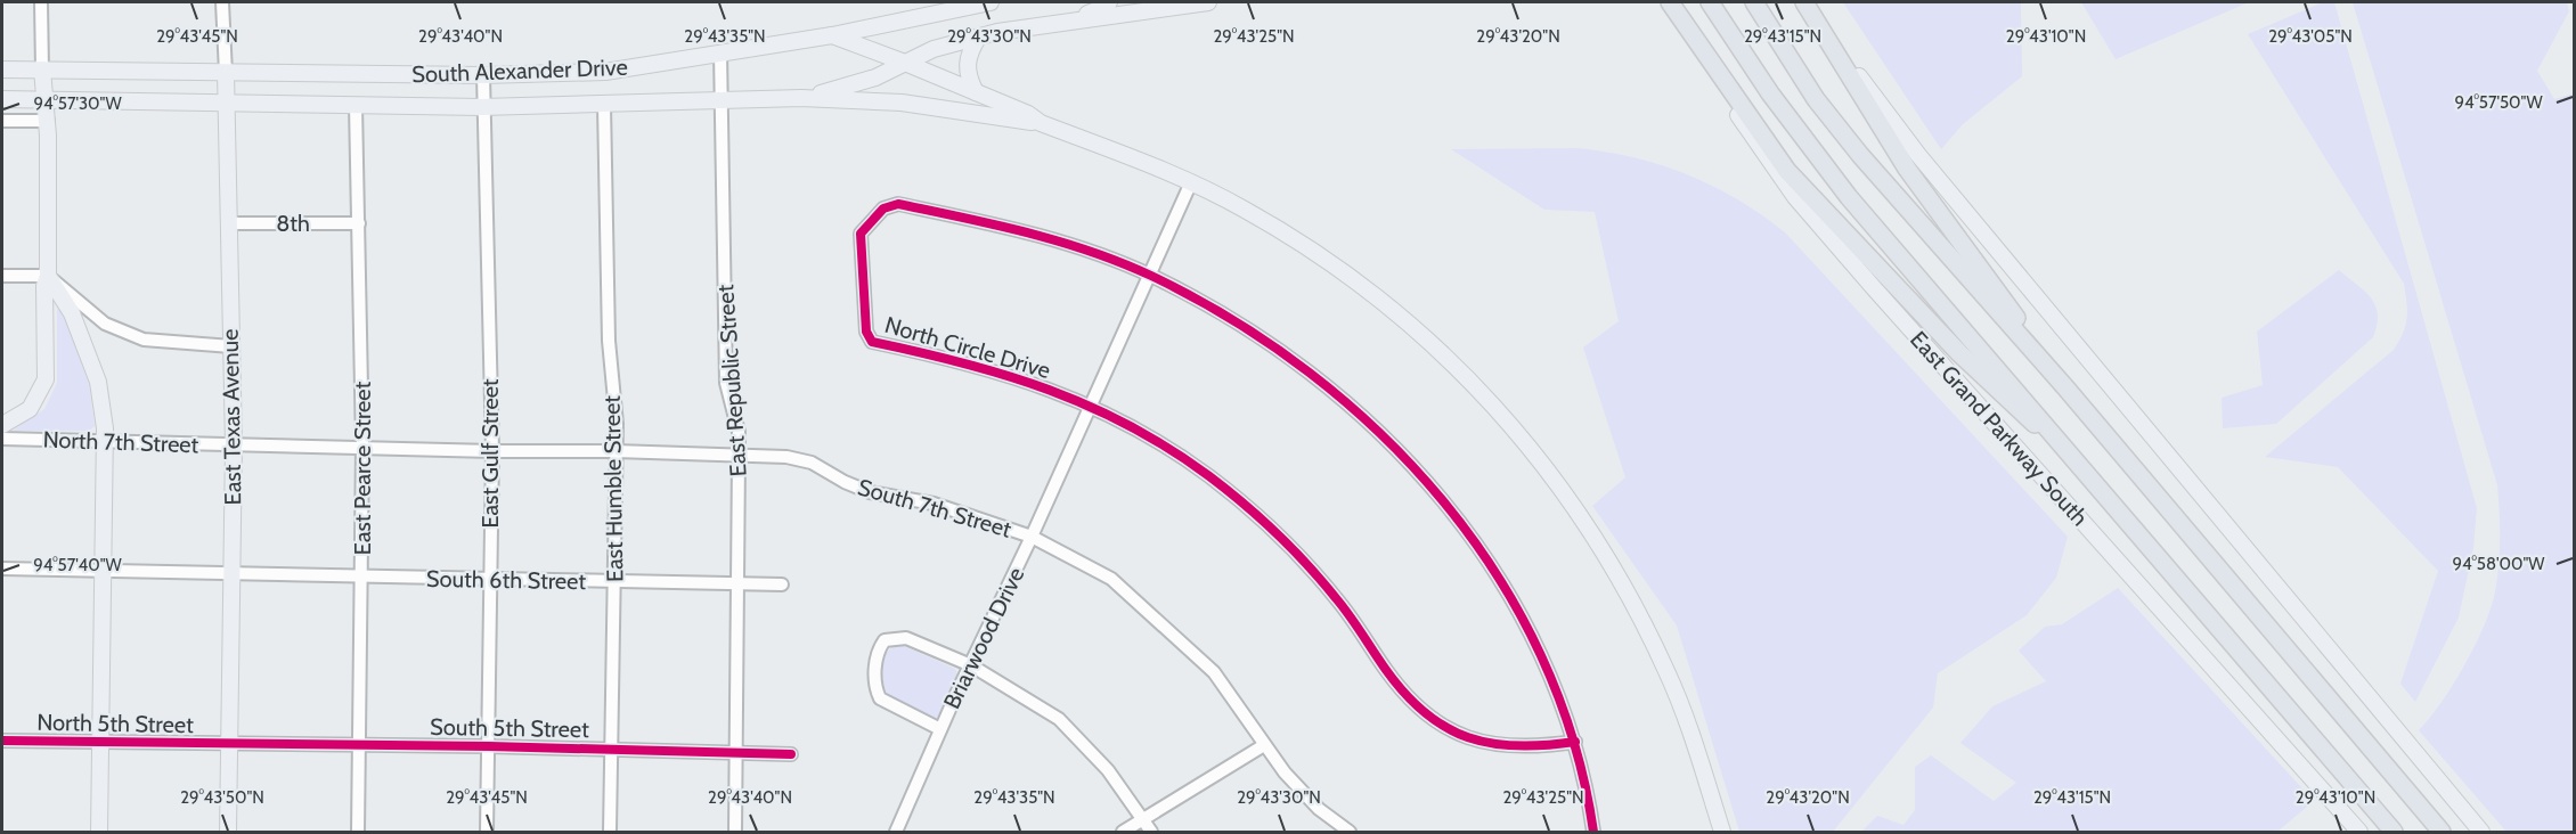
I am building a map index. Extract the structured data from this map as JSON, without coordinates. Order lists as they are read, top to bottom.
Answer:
{
  "streets": {
    "highway": ["East Grand Parkway South"],
    "main road": ["South Alexander Drive", "East Texas Avenue"],
    "street": [
      "8th",
      "North Circle Drive",
      "East Republic Street",
      "North 7th Street",
      "East Gulf Street",
      "East Pearce Street",
      "East Humble Street",
      "South 7th Street",
      "South 6th Street",
      "Briarwood Drive",
      "North 5th Street",
      "South 5th Street"
    ]
  },
  "crossings": [
    ["South Alexander Drive", "East Republic Street"],
    ["South Alexander Drive", "East Texas Avenue"],
    ["South Alexander Drive", "East Gulf Street"],
    ["South Alexander Drive", "East Pearce Street"],
    ["South Alexander Drive", "East Humble Street"],
    ["South Alexander Drive", "Briarwood Drive"],
    ["8th", "East Texas Avenue"],
    ["8th", "East Pearce Street"],
    ["North Circle Drive", "Briarwood Drive"],
    ["East Republic Street", "South 7th Street"],
    ["East Republic Street", "South 6th Street"],
    ["East Republic Street", "South 5th Street"],
    ["East Texas Avenue", "North 7th Street"],
    ["East Texas Avenue", "South 6th Street"],
    ["East Texas Avenue", "North 5th Street"],
    ["East Texas Avenue", "South 5th Street"],
    ["North 7th Street", "East Pearce Street"],
    ["North 7th Street", "South 7th Street"],
    ["East Gulf Street", "South 7th Street"],
    ["East Gulf Street", "South 6th Street"],
    ["East Gulf Street", "South 5th Street"],
    ["East Pearce Street", "South 7th Street"],
    ["East Pearce Street", "South 6th Street"],
    ["East Pearce Street", "South 5th Street"],
    ["East Humble Street", "South 7th Street"],
    ["East Humble Street", "South 6th Street"],
    ["East Humble Street", "South 5th Street"],
    ["South 7th Street", "Briarwood Drive"],
    ["North 5th Street", "South 5th Street"]
  ],
  "coordinates": [
    "29°43'10\"N",
    "29°43'45\"N",
    "29°43'40\"N",
    "29°43'35\"N",
    "29°43'30\"N",
    "29°43'25\"N",
    "29°43'20\"N",
    "29°43'15\"N",
    "29°43'05\"N",
    "94°57'50\"W",
    "94°57'30\"W",
    "94°58'00\"W",
    "94°57'40\"W",
    "29°43'50\"N"
  ]
}
